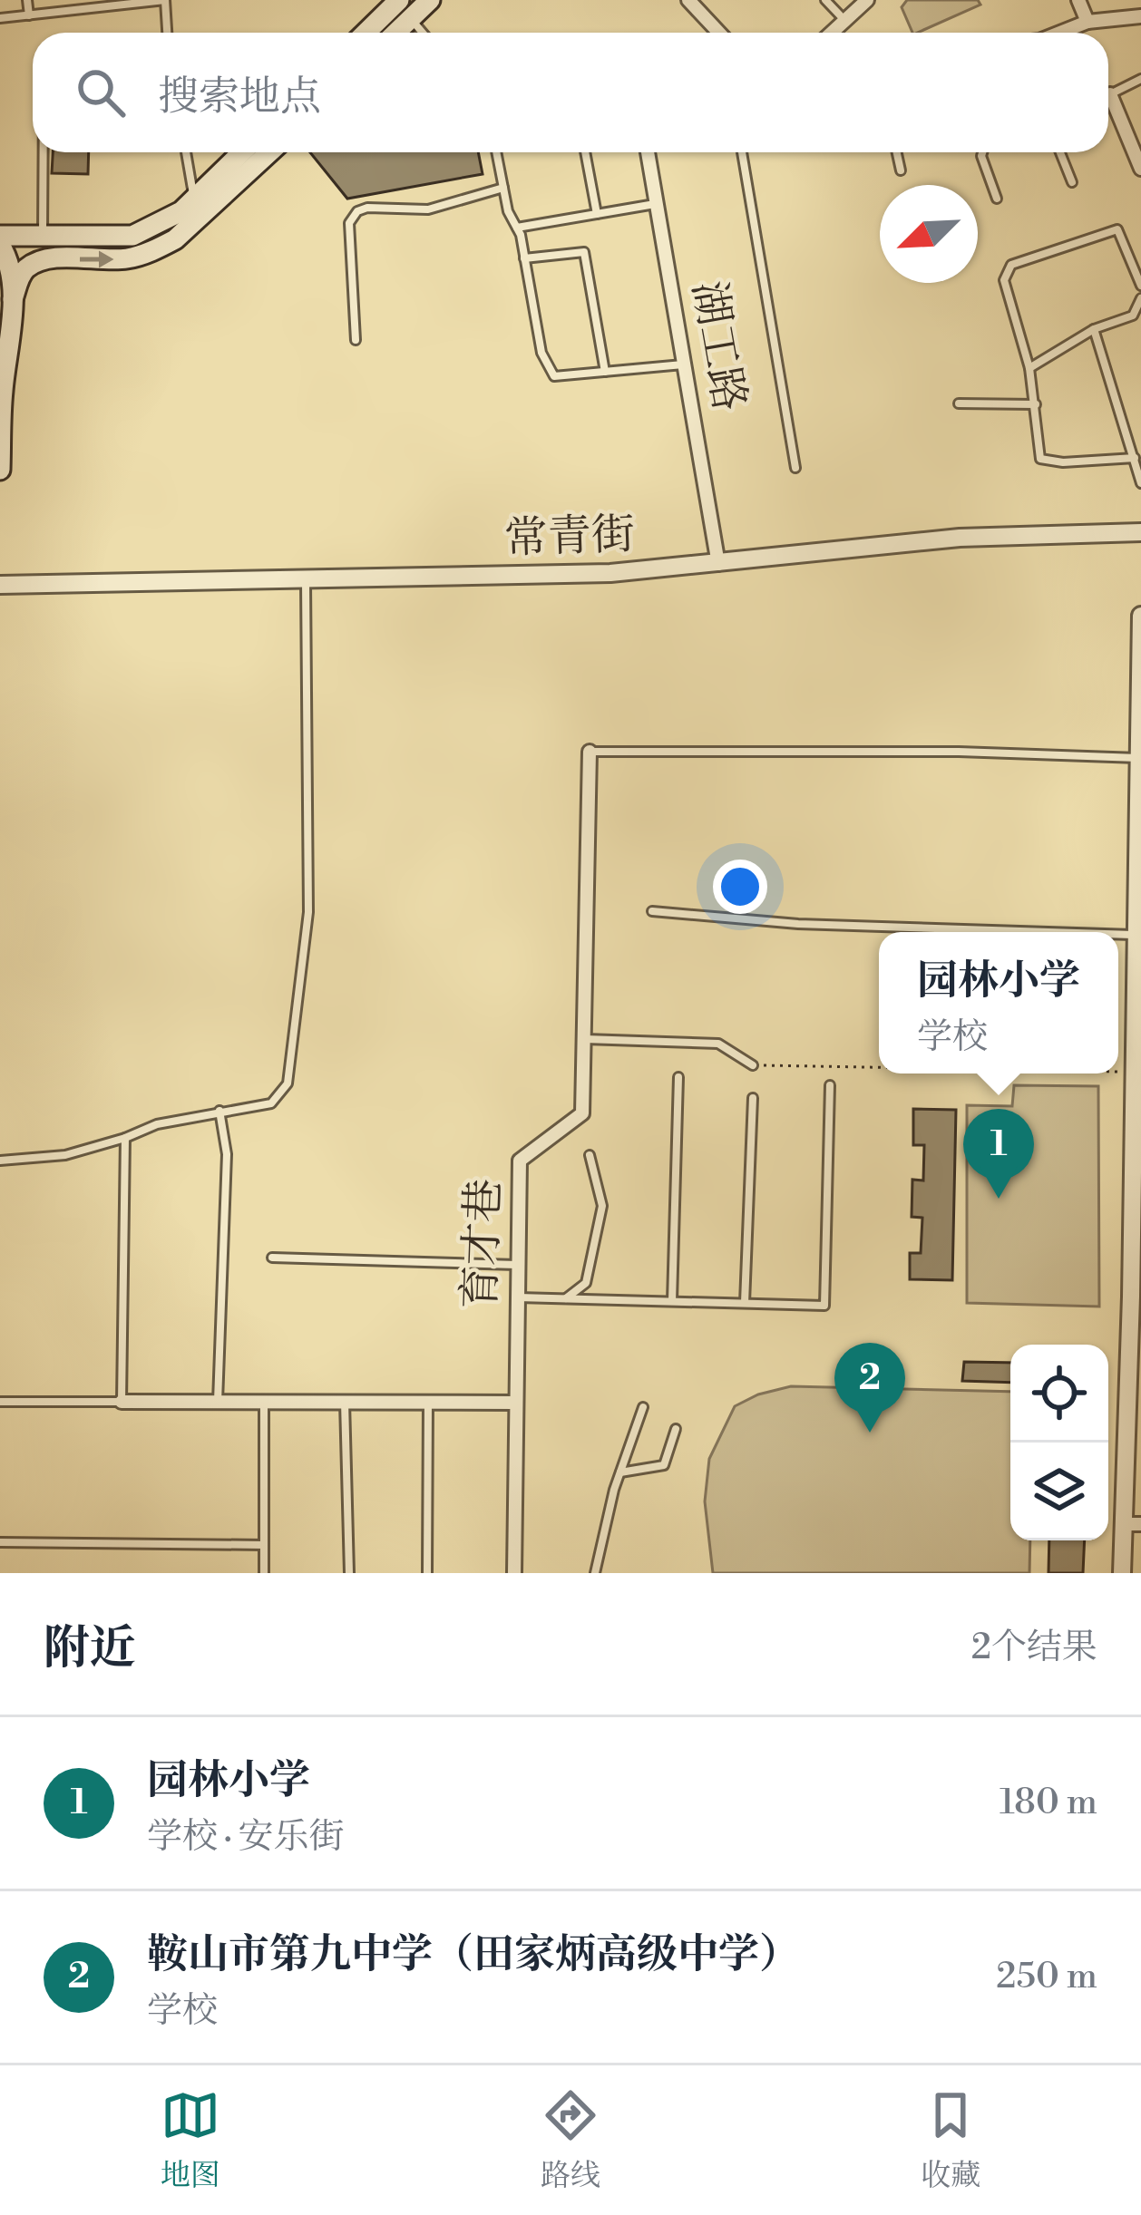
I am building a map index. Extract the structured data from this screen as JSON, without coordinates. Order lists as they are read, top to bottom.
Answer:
{
  "streets": {
    "street": ["湖工路", "常青街", "育才巷"]
  },
  "crossings": [
    ["湖工路", "常青街"]
  ],
  "north": "bottom left",
  "page": {
    "search": "搜索地点",
    "popup": ["园林小学", "学校"],
    "pins": ["1", "2"],
    "heading": ["附近", "2个结果"],
    "list": [
      {
        "mark": "1",
        "name": "园林小学",
        "note": "学校 · 安乐街",
        "value": "180 m"
      },
      {
        "mark": "2",
        "name": "鞍山市第九中学（田家炳高级中学）",
        "note": "学校",
        "value": "250 m"
      }
    ],
    "nav": ["地图", "路线", "收藏"]
  }
}
